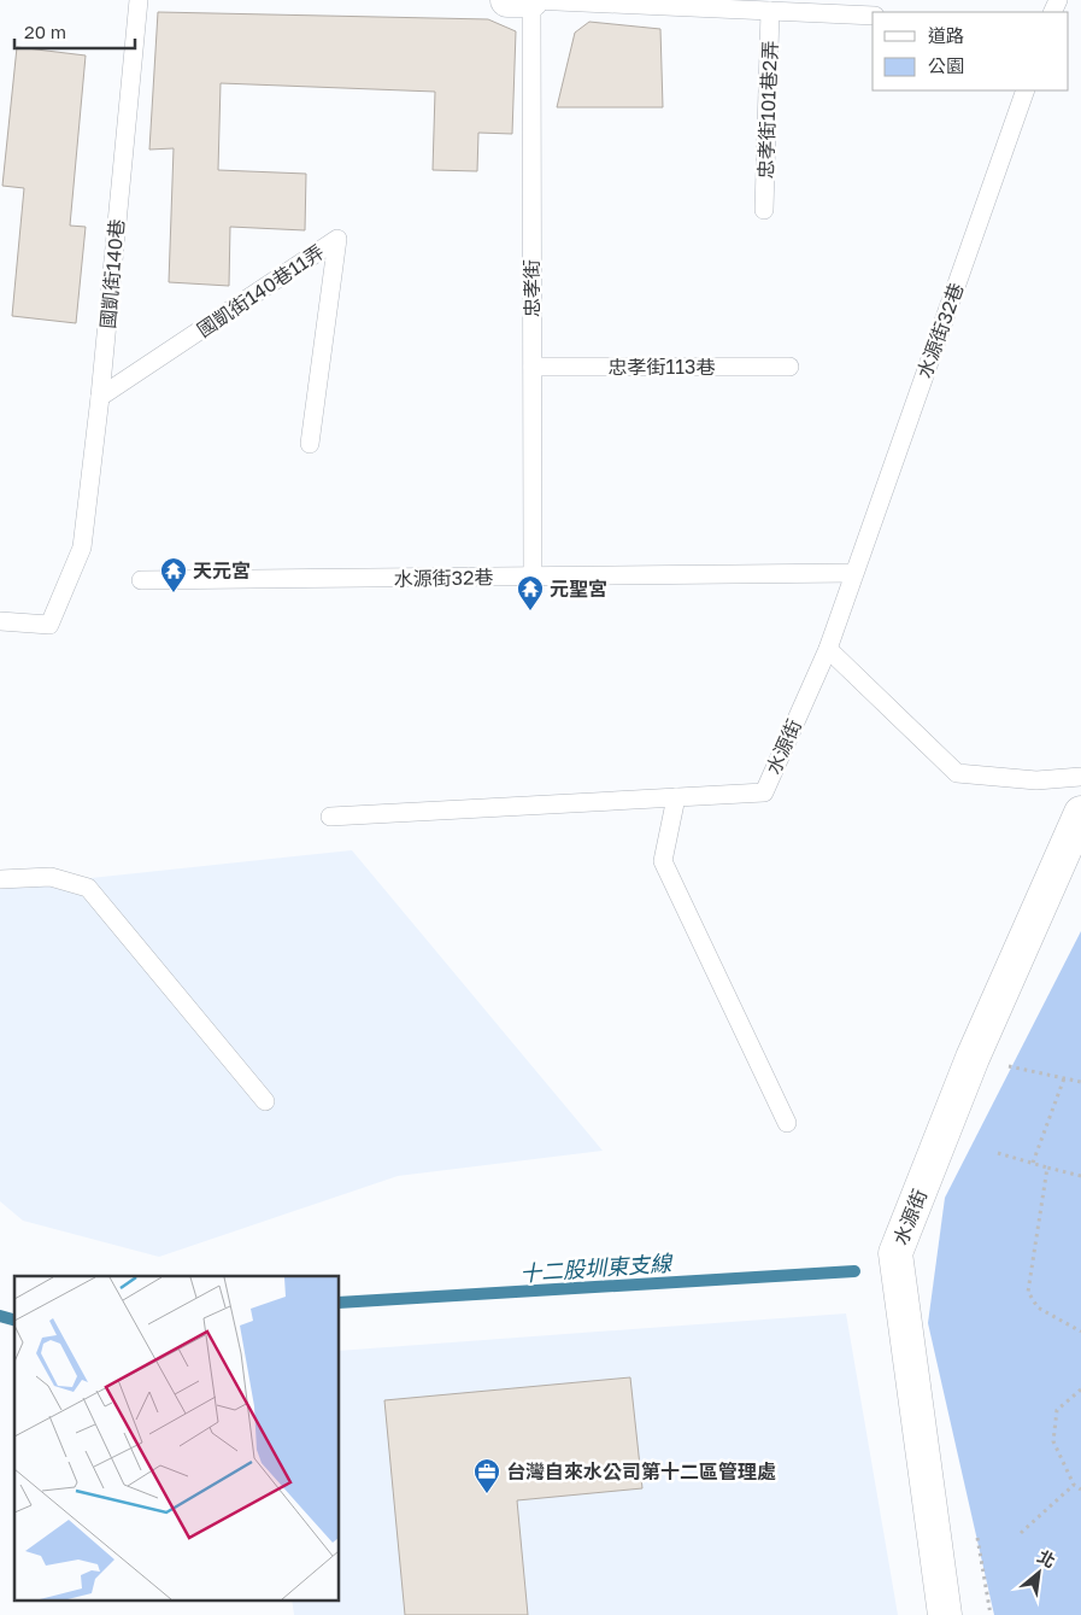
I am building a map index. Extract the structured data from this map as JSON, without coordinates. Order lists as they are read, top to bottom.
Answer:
{
  "streets": {
    "street": ["水源街"],
    "lane": [
      "忠孝街101巷2弄",
      "國凱街140巷",
      "忠孝街",
      "國凱街140巷11弄",
      "水源街32巷",
      "忠孝街113巷"
    ]
  },
  "crossings": [
    ["國凱街140巷", "國凱街140巷11弄"],
    ["忠孝街", "水源街32巷"],
    ["忠孝街", "忠孝街113巷"],
    ["水源街32巷", "水源街"]
  ],
  "water": ["十二股圳東支線"],
  "places": {
    "temple": ["天元宮", "元聖宮"],
    "office": ["台灣自來水公司第十二區管理處"]
  },
  "legend": ["道路", "公園"],
  "scale_bar": "20 m",
  "north": "top right"
}
